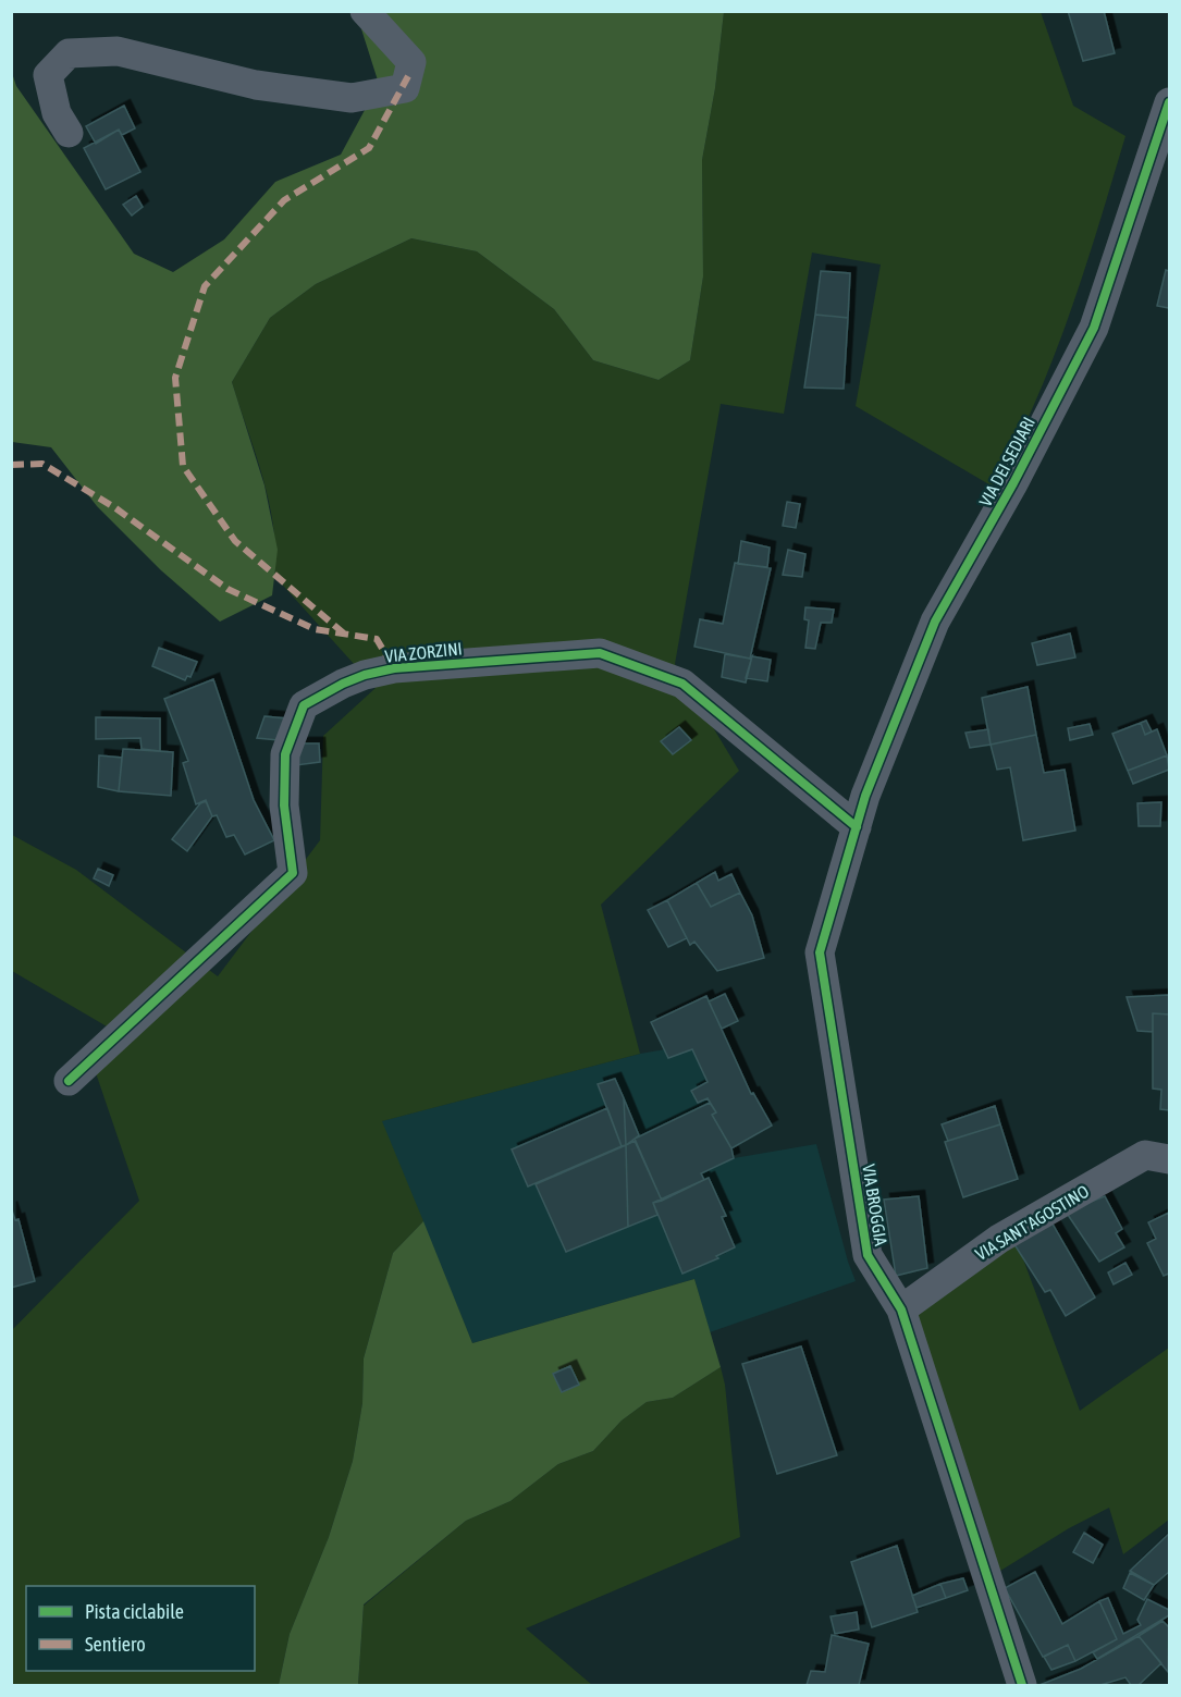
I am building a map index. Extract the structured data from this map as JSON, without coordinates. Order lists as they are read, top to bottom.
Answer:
{
  "streets": {
    "street": [
      "VIA DEI SEDIARI",
      "VIA ZORZINI",
      "VIA BROGGIA",
      "VIA SANT'AGOSTINO"
    ]
  },
  "crossings": [
    ["VIA DEI SEDIARI", "VIA ZORZINI"],
    ["VIA DEI SEDIARI", "VIA BROGGIA"],
    ["VIA ZORZINI", "VIA BROGGIA"],
    ["VIA BROGGIA", "VIA SANT'AGOSTINO"]
  ],
  "legend": ["Pista ciclabile", "Sentiero"]
}
